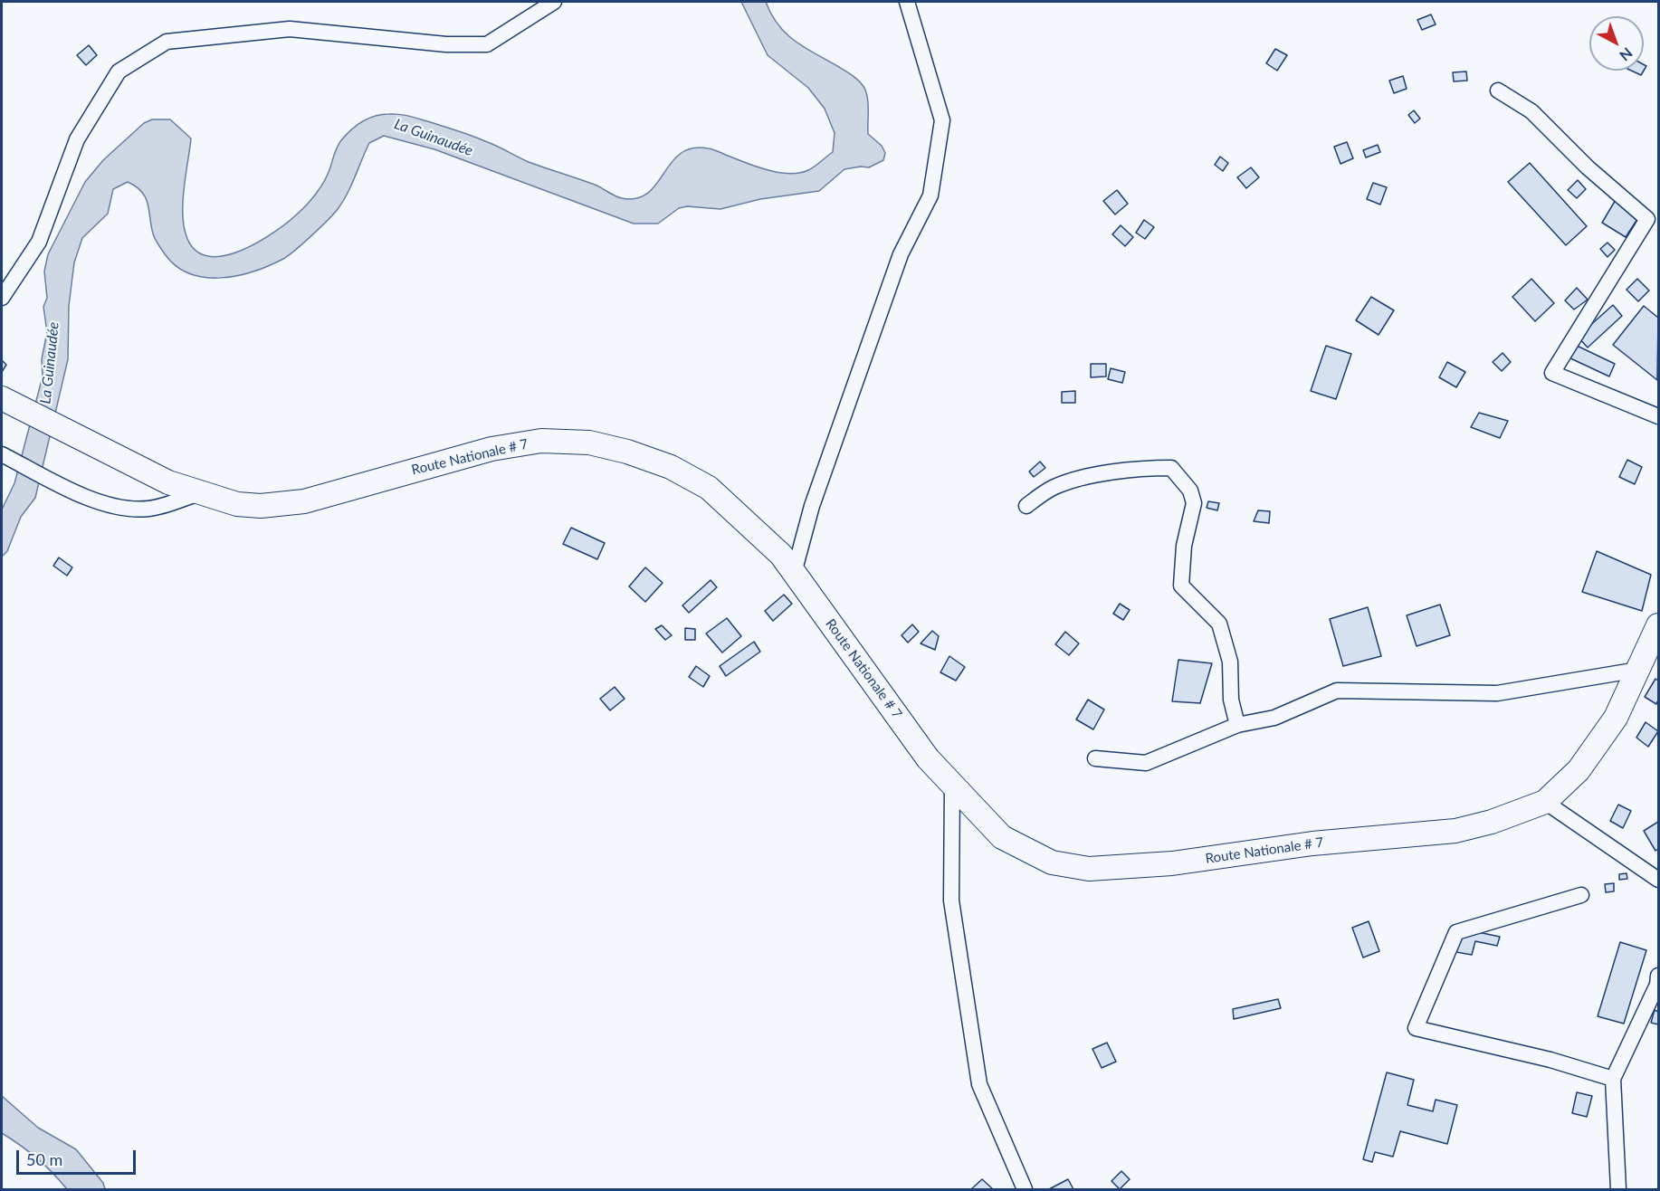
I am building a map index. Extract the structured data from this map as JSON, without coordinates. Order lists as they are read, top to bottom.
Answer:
{
  "streets": {
    "main road": ["Route Nationale # 7"]
  },
  "water": ["La Guinaudée"],
  "scale_bar": "50 m",
  "north": "bottom right"
}
